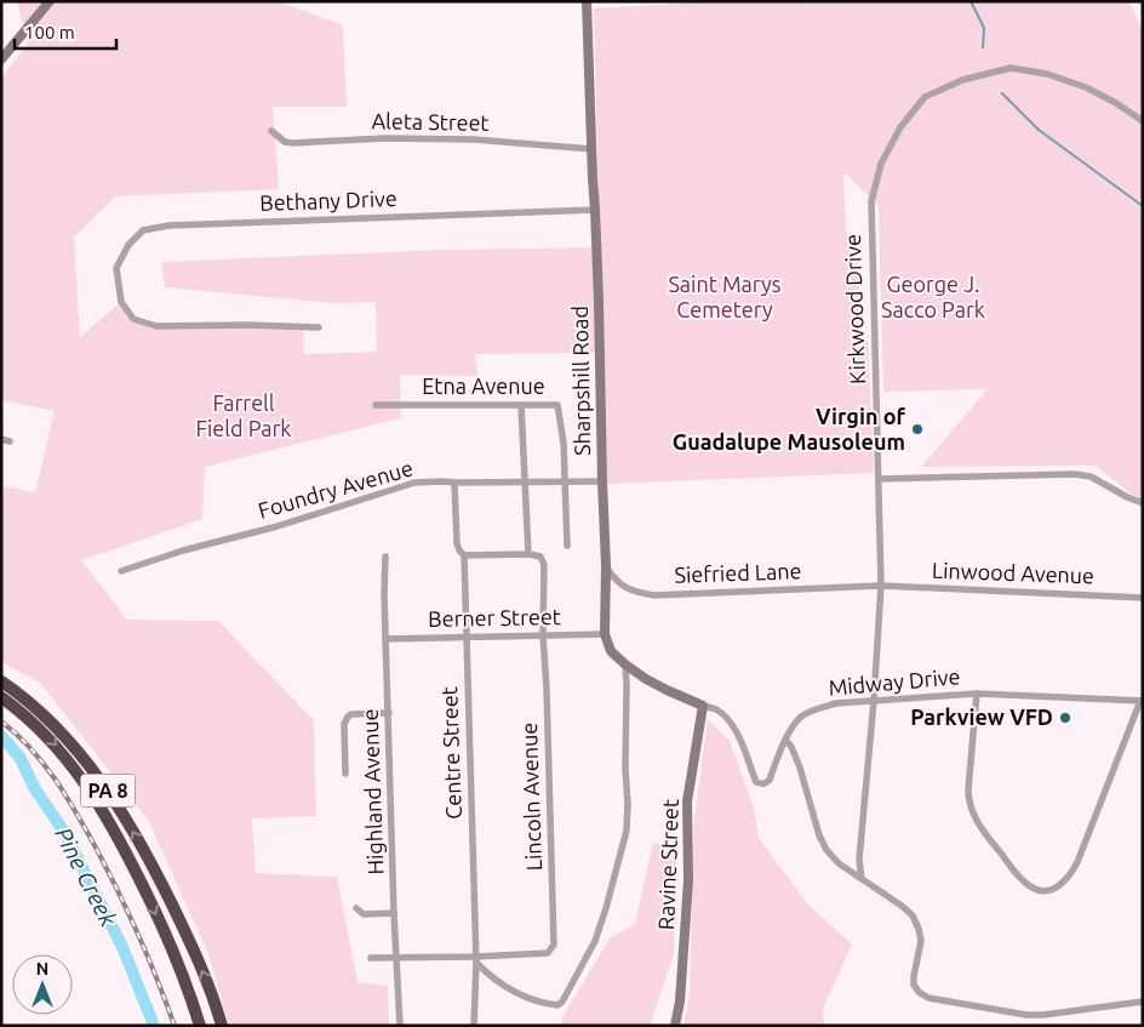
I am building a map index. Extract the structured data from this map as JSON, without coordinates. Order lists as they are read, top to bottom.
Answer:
{
  "streets": {
    "highway": ["PA 8"],
    "street": [
      "Aleta Street",
      "Bethany Drive",
      "Kirkwood Drive",
      "Sharpshill Road",
      "Etna Avenue",
      "Foundry Avenue",
      "Siefried Lane",
      "Linwood Avenue",
      "Berner Street",
      "Midway Drive",
      "Centre Street",
      "Highland Avenue",
      "Lincoln Avenue",
      "Ravine Street"
    ]
  },
  "crossings": [
    ["Aleta Street", "Sharpshill Road"],
    ["Bethany Drive", "Sharpshill Road"],
    ["Kirkwood Drive", "Siefried Lane"],
    ["Kirkwood Drive", "Linwood Avenue"],
    ["Kirkwood Drive", "Midway Drive"],
    ["Sharpshill Road", "Foundry Avenue"],
    ["Sharpshill Road", "Siefried Lane"],
    ["Sharpshill Road", "Berner Street"],
    ["Etna Avenue", "Foundry Avenue"],
    ["Foundry Avenue", "Centre Street"],
    ["Siefried Lane", "Linwood Avenue"],
    ["Berner Street", "Centre Street"],
    ["Berner Street", "Highland Avenue"],
    ["Berner Street", "Lincoln Avenue"],
    ["Midway Drive", "Ravine Street"],
    ["Centre Street", "Lincoln Avenue"]
  ],
  "water": ["Pine Creek"],
  "parks": ["Saint Marys Cemetery", "George J. Sacco Park", "Farrell Field Park"],
  "places": ["Virgin of Guadalupe Mausoleum", "Parkview VFD"],
  "scale_bar": "100 m",
  "north": "top"
}
